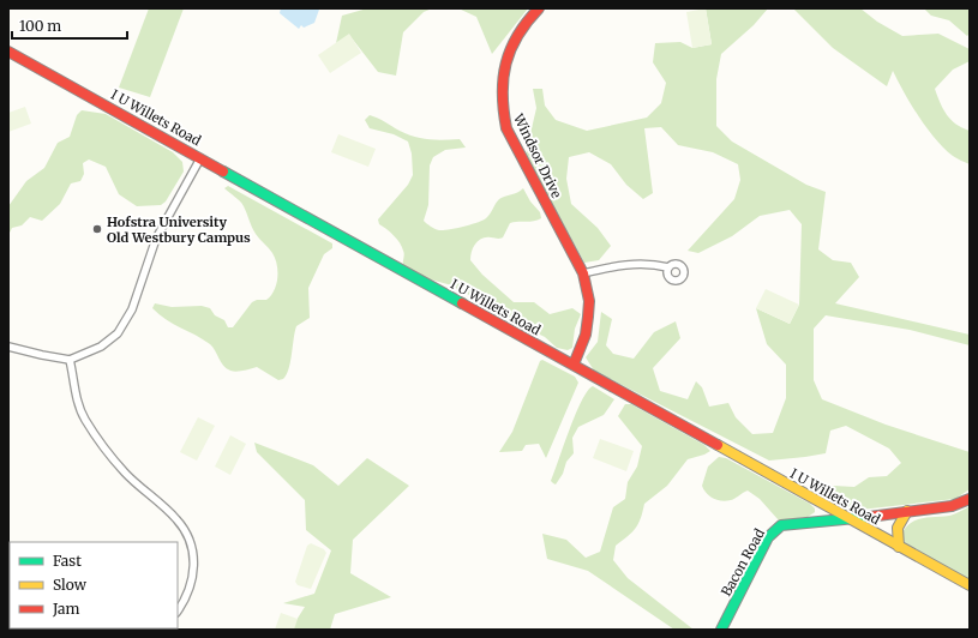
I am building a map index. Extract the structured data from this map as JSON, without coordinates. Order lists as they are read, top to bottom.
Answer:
{
  "streets": {
    "street": ["I U Willets Road", "Windsor Drive", "Bacon Road"]
  },
  "crossings": [
    ["I U Willets Road", "Windsor Drive"],
    ["I U Willets Road", "Bacon Road"]
  ],
  "places": ["Hofstra University Old Westbury Campus"],
  "legend": ["Fast", "Slow", "Jam"],
  "scale_bar": "100 m"
}
